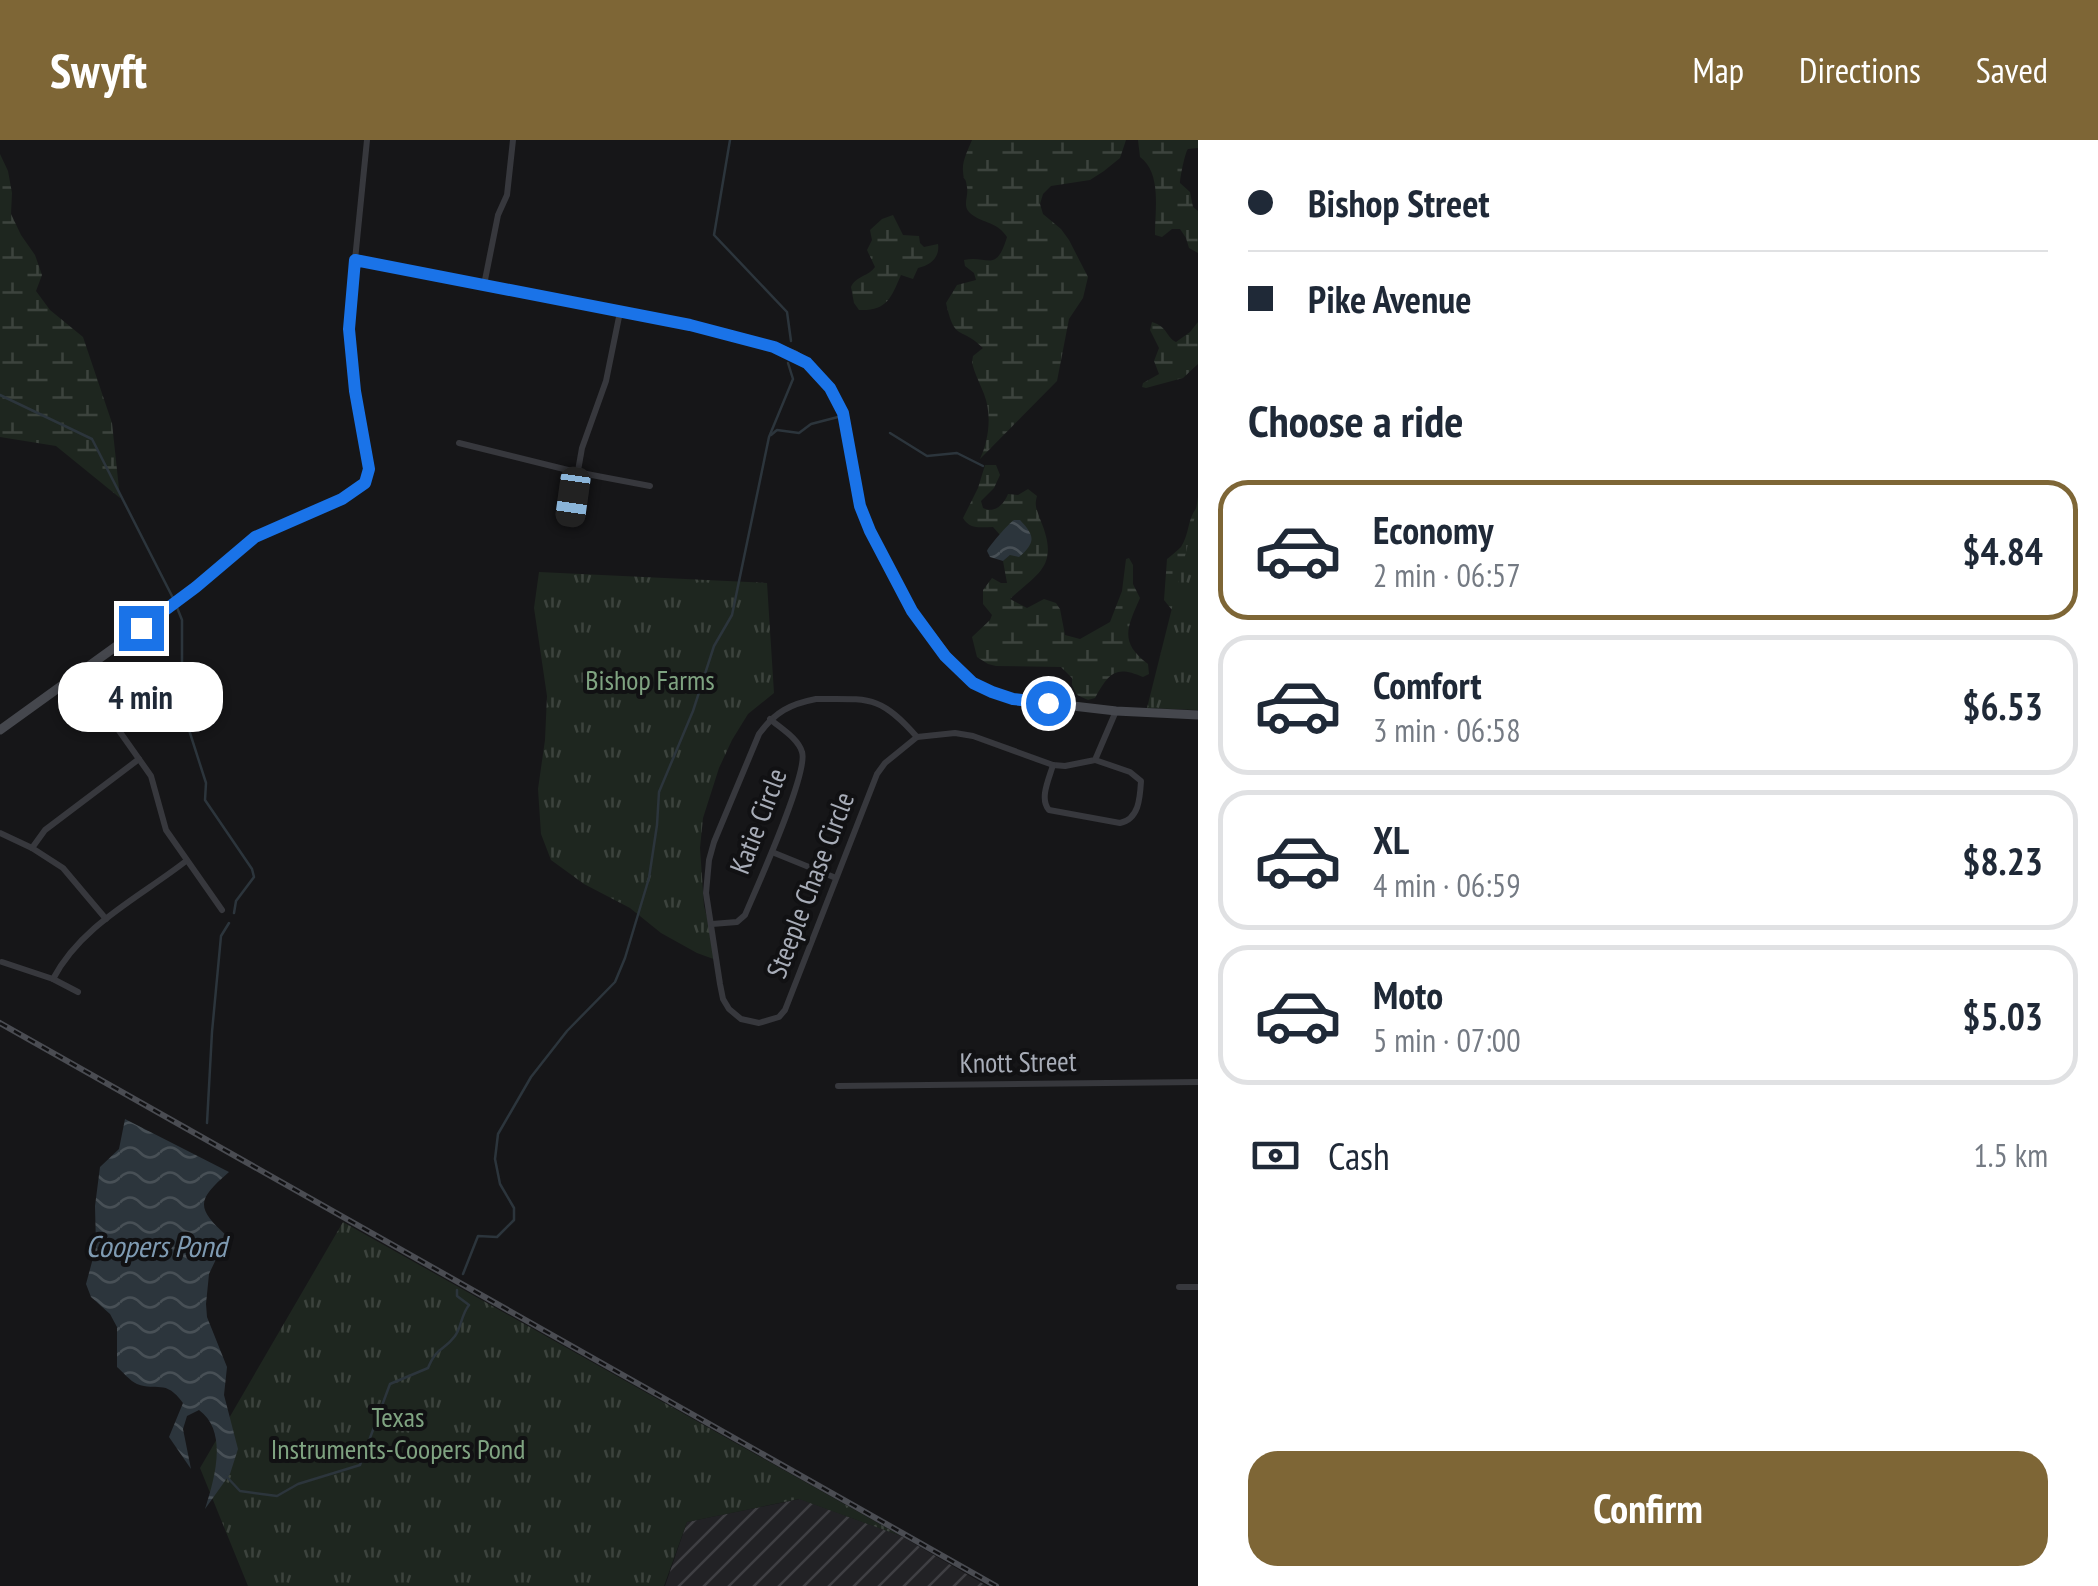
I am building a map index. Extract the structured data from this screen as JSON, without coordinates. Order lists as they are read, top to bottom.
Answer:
{
  "streets": {
    "street": ["Katie Circle", "Steeple Chase Circle", "Knott Street"]
  },
  "crossings": [
    ["Katie Circle", "Steeple Chase Circle"]
  ],
  "water": ["Coopers Pond"],
  "parks": ["Bishop Farms", "Texas Instruments-Coopers Pond"],
  "page": {
    "header": "Swyft",
    "nav": ["Map", "Directions", "Saved"],
    "banner": ["Bishop Street", "Pike Avenue"],
    "heading": "Choose a ride",
    "list": [
      {
        "name": "Economy",
        "note": "2 min · 06:57",
        "value": "$4.84"
      },
      {
        "name": "Comfort",
        "note": "3 min · 06:58",
        "value": "$6.53"
      },
      {
        "name": "XL",
        "note": "4 min · 06:59",
        "value": "$8.23"
      },
      {
        "name": "Moto",
        "note": "5 min · 07:00",
        "value": "$5.03"
      }
    ],
    "bubble": "4 min",
    "pay": ["Cash", "1.5 km"],
    "buttons": "Confirm"
  }
}
